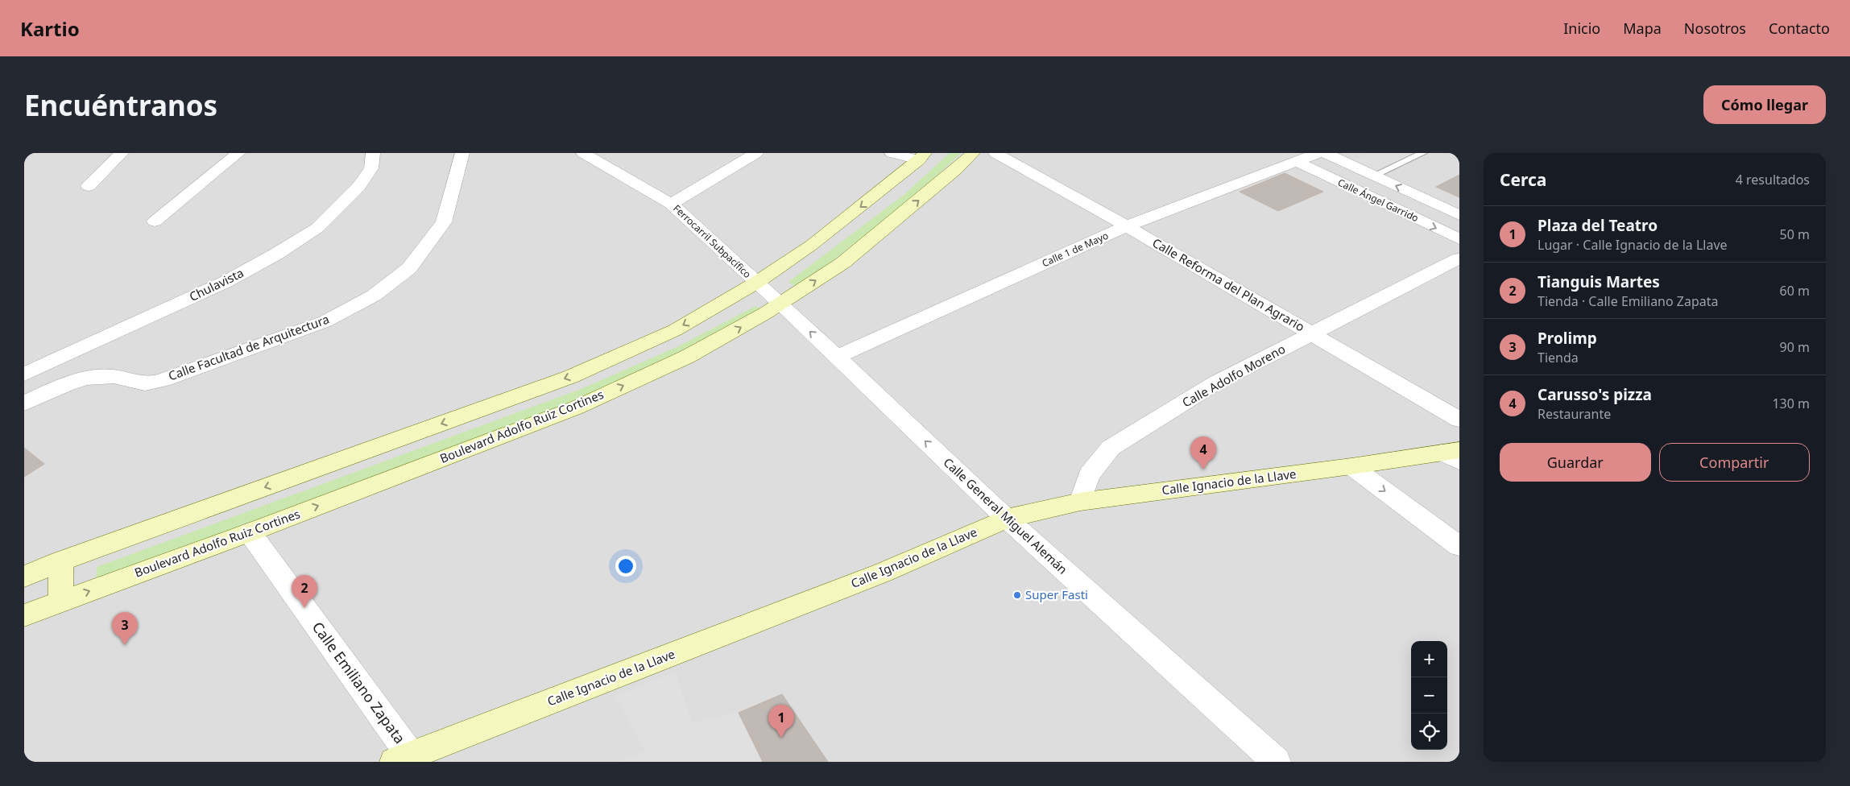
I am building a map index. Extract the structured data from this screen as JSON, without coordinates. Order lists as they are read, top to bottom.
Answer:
{
  "streets": {
    "main road": ["Boulevard Adolfo Ruiz Cortines", "Calle Ignacio de la Llave"],
    "street": [
      "Calle Ángel Garrido",
      "Ferrocarril Subpacífico",
      "Calle 1 de Mayo",
      "Chulavista",
      "Calle Reforma del Plan Agrario",
      "Calle Facultad de Arquitectura",
      "Calle Adolfo Moreno",
      "Calle General Miguel Alemán",
      "Calle Emiliano Zapata"
    ]
  },
  "crossings": [
    ["Calle Ángel Garrido", "Calle 1 de Mayo"],
    ["Ferrocarril Subpacífico", "Calle General Miguel Alemán"],
    ["Calle 1 de Mayo", "Calle Reforma del Plan Agrario"],
    ["Calle 1 de Mayo", "Calle General Miguel Alemán"],
    ["Calle Reforma del Plan Agrario", "Calle Adolfo Moreno"],
    ["Calle Adolfo Moreno", "Calle Ignacio de la Llave"],
    ["Boulevard Adolfo Ruiz Cortines", "Calle General Miguel Alemán"],
    ["Boulevard Adolfo Ruiz Cortines", "Calle Emiliano Zapata"],
    ["Calle Ignacio de la Llave", "Calle General Miguel Alemán"],
    ["Calle Ignacio de la Llave", "Calle Emiliano Zapata"]
  ],
  "one_way": ["Calle General Miguel Alemán"],
  "places": ["Super Fasti"],
  "page": {
    "header": "Kartio",
    "nav": [
      "Inicio",
      "Mapa",
      "Nosotros",
      "Contacto"
    ],
    "buttons": [
      "Cómo llegar",
      ["Guardar", "Compartir"]
    ],
    "title": "Encuéntranos",
    "heading": ["Cerca", "4 resultados"],
    "list": [
      {
        "mark": "1",
        "name": "Plaza del Teatro",
        "note": "Lugar · Calle Ignacio de la Llave",
        "value": "50 m"
      },
      {
        "mark": "2",
        "name": "Tianguis Martes",
        "note": "Tienda · Calle Emiliano Zapata",
        "value": "60 m"
      },
      {
        "mark": "3",
        "name": "Prolimp",
        "note": "Tienda",
        "value": "90 m"
      },
      {
        "mark": "4",
        "name": "Carusso's pizza",
        "note": "Restaurante",
        "value": "130 m"
      }
    ],
    "pins": [
      "4",
      "2",
      "3",
      "1"
    ],
    "map_buttons": ["+", "−"]
  }
}
